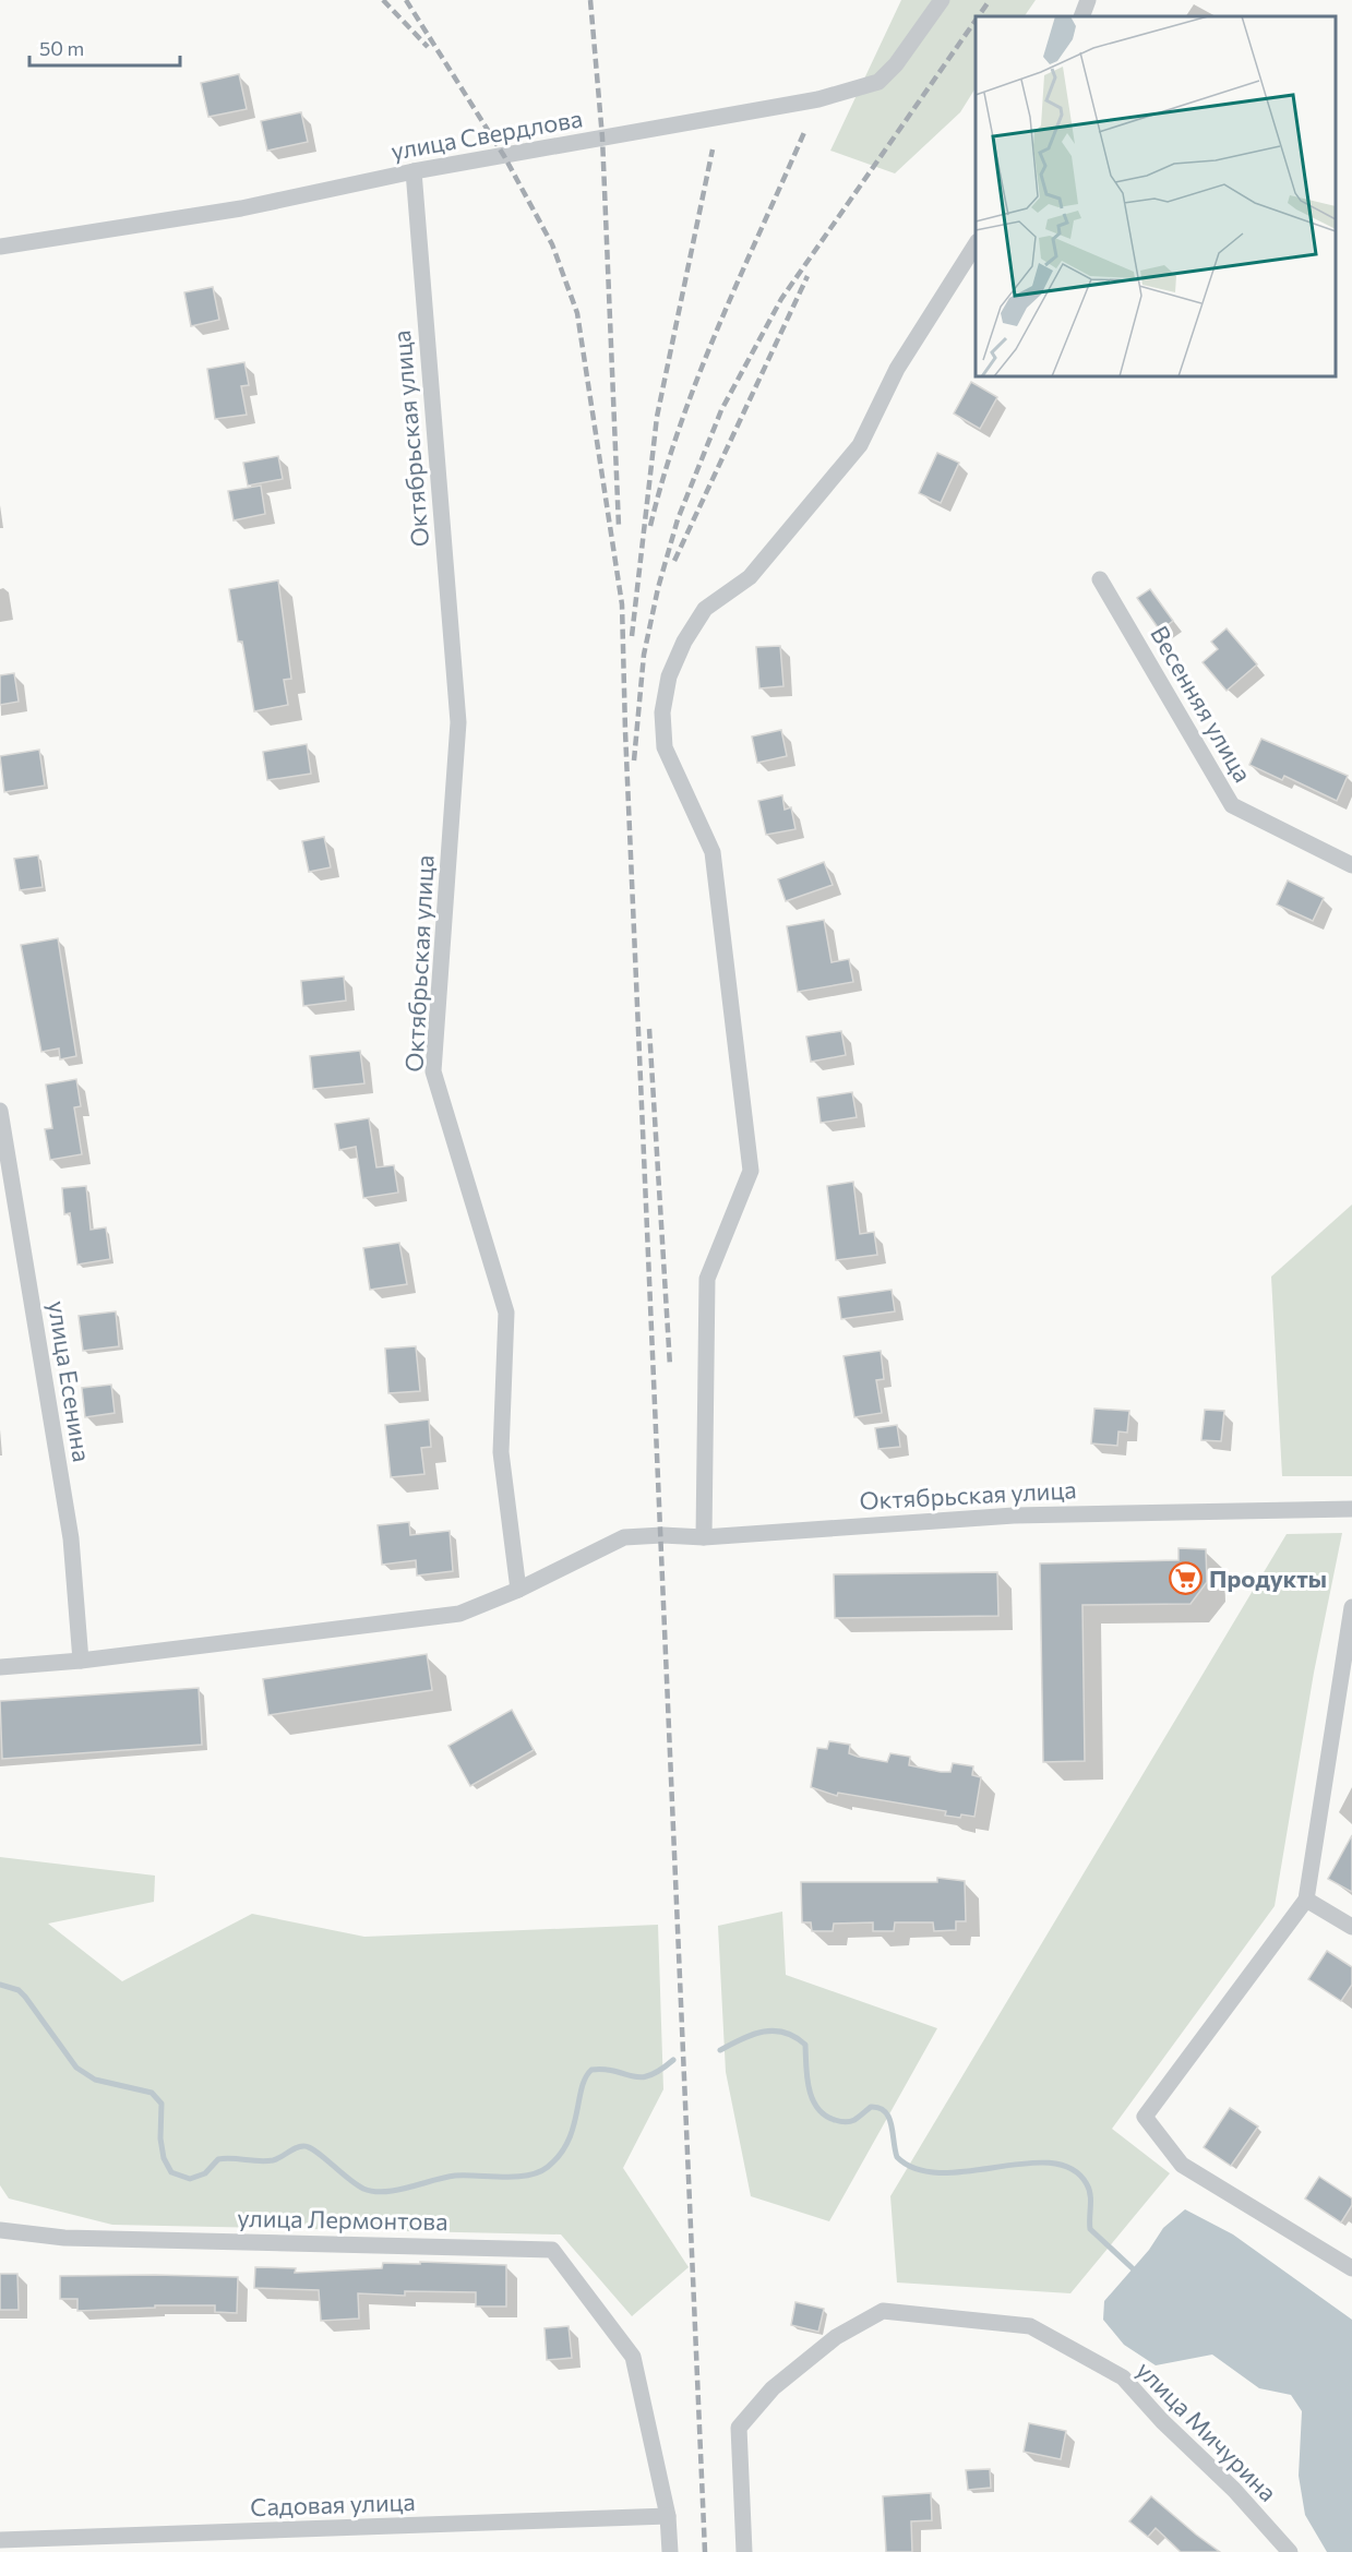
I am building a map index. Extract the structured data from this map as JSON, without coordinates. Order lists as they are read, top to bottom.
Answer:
{
  "streets": {
    "street": [
      "улица Свердлова",
      "Октябрьская улица",
      "Весенняя улица",
      "улица Есенина",
      "улица Лермонтова",
      "улица Мичурина",
      "Садовая улица"
    ]
  },
  "crossings": [
    ["улица Свердлова", "Октябрьская улица"],
    ["улица Лермонтова", "Садовая улица"]
  ],
  "places": {
    "supermarket": ["Продукты"]
  },
  "scale_bar": "50 m"
}
